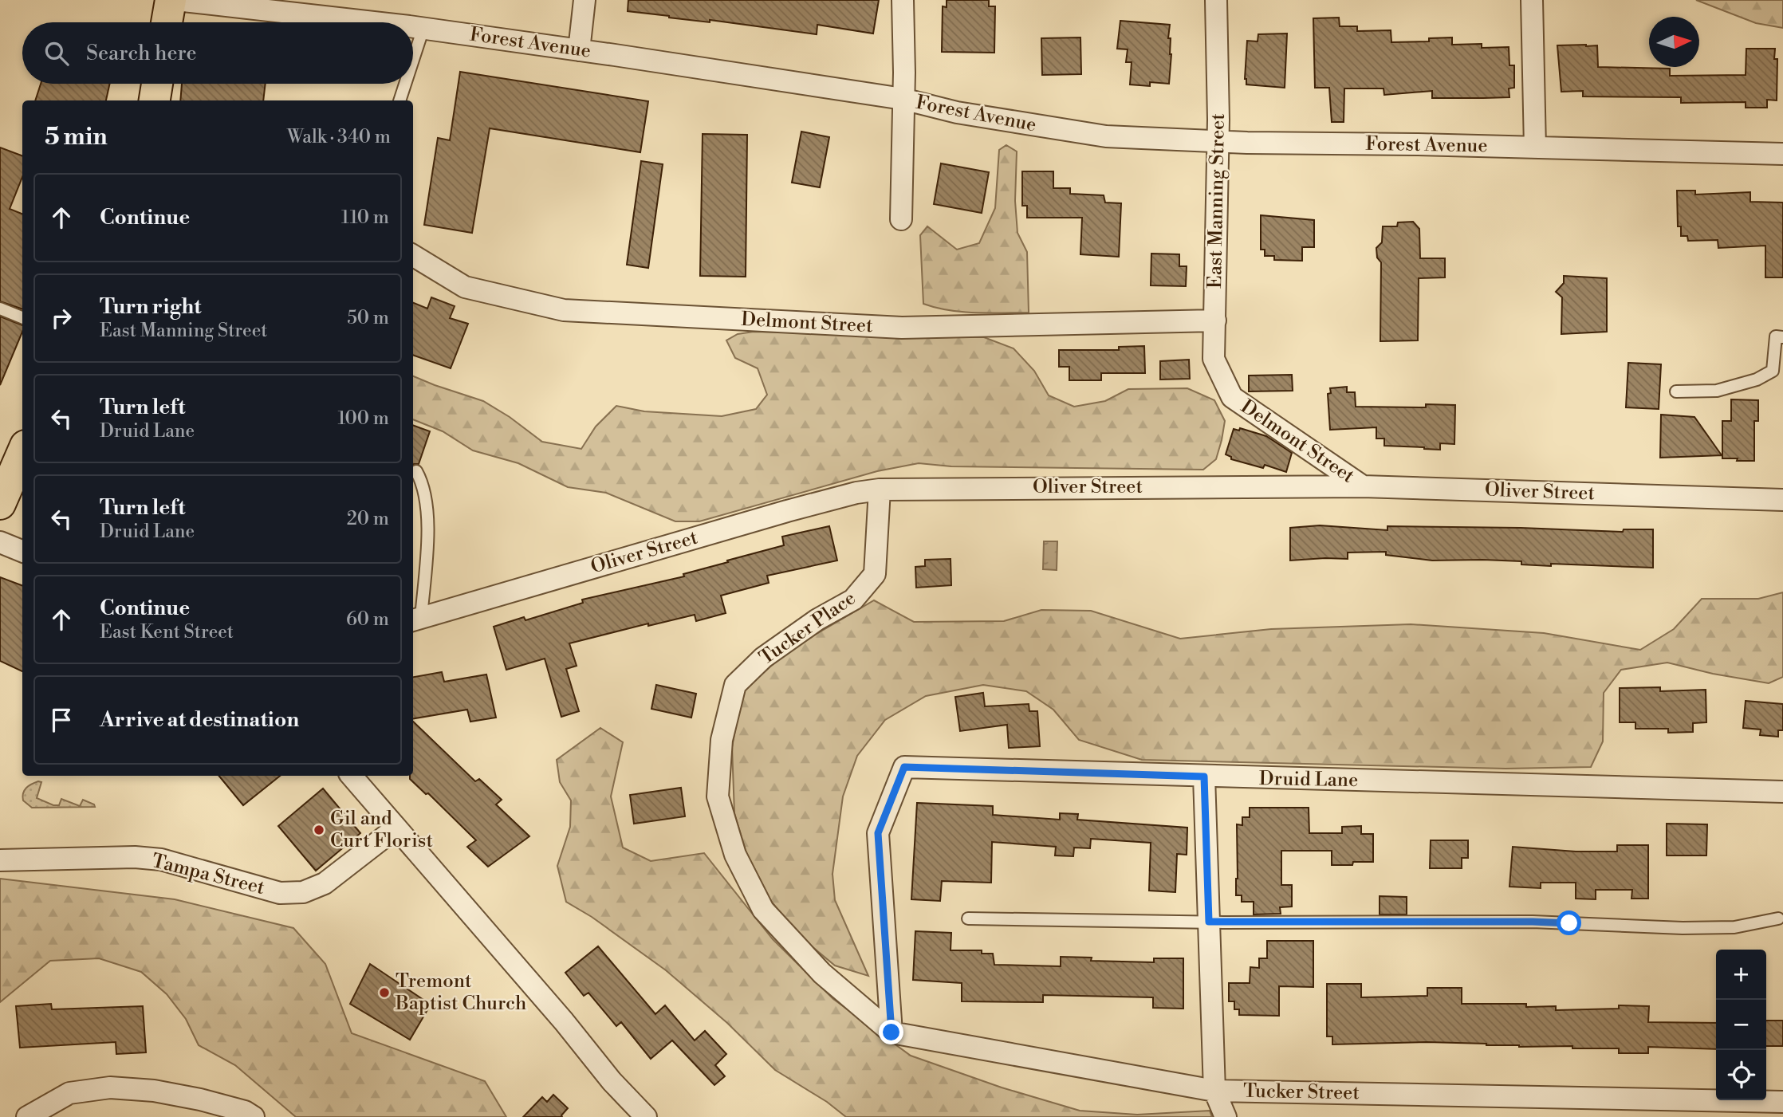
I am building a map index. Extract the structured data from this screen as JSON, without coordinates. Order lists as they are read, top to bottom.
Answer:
{
  "streets": {
    "street": [
      "Forest Avenue",
      "East Manning Street",
      "Delmont Street",
      "Oliver Street",
      "Tucker Place",
      "Druid Lane",
      "Tampa Street",
      "Tucker Street"
    ]
  },
  "crossings": [
    ["Forest Avenue", "East Manning Street"],
    ["East Manning Street", "Delmont Street"],
    ["Delmont Street", "Oliver Street"],
    ["Oliver Street", "Tucker Place"],
    ["Tucker Place", "Druid Lane"],
    ["Tucker Place", "Tucker Street"],
    ["Druid Lane", "Tucker Street"]
  ],
  "places": ["Gil and Curt Florist", "Tremont Baptist Church"],
  "north": "right",
  "page": {
    "search": "Search here",
    "heading": ["5 min", "Walk · 340 m"],
    "list": [
      ["Continue", "110 m"],
      ["Turn right", "East Manning Street", "50 m"],
      ["Turn left", "Druid Lane", "100 m"],
      ["Turn left", "Druid Lane", "20 m"],
      ["Continue", "East Kent Street", "60 m"],
      "Arrive at destination"
    ],
    "map_buttons": ["+", "−"]
  }
}
